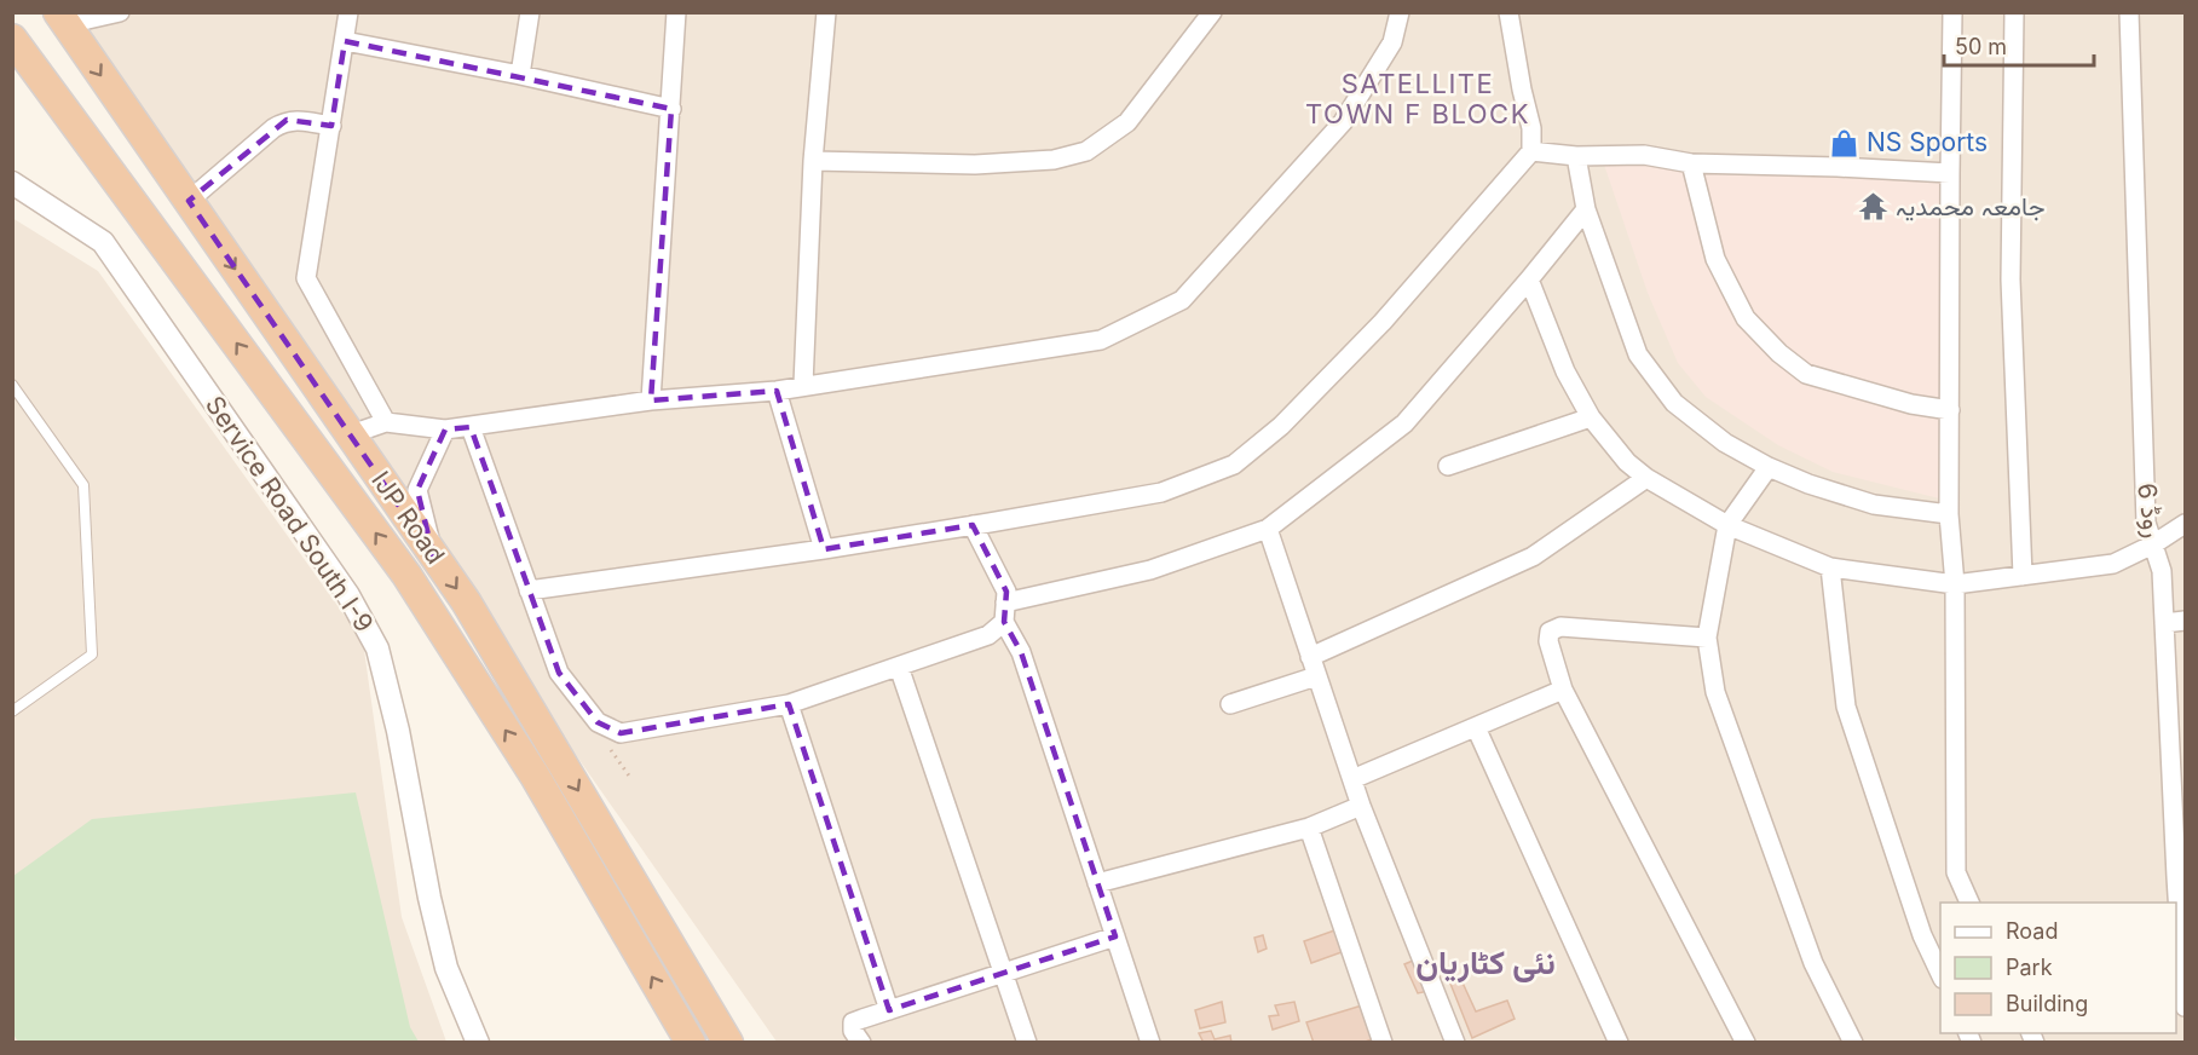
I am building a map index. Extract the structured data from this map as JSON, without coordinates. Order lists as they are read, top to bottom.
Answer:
{
  "streets": {
    "highway": ["IJP Road"],
    "street": ["روڈ 6", "Service Road South I-9"]
  },
  "districts": ["SATELLITE TOWN F BLOCK", "نئی کٹاریان"],
  "places": {
    "shop": ["NS Sports"],
    "temple": ["جامعہ محمدیہ"]
  },
  "legend": ["Road", "Park", "Building"],
  "scale_bar": "50 m"
}
